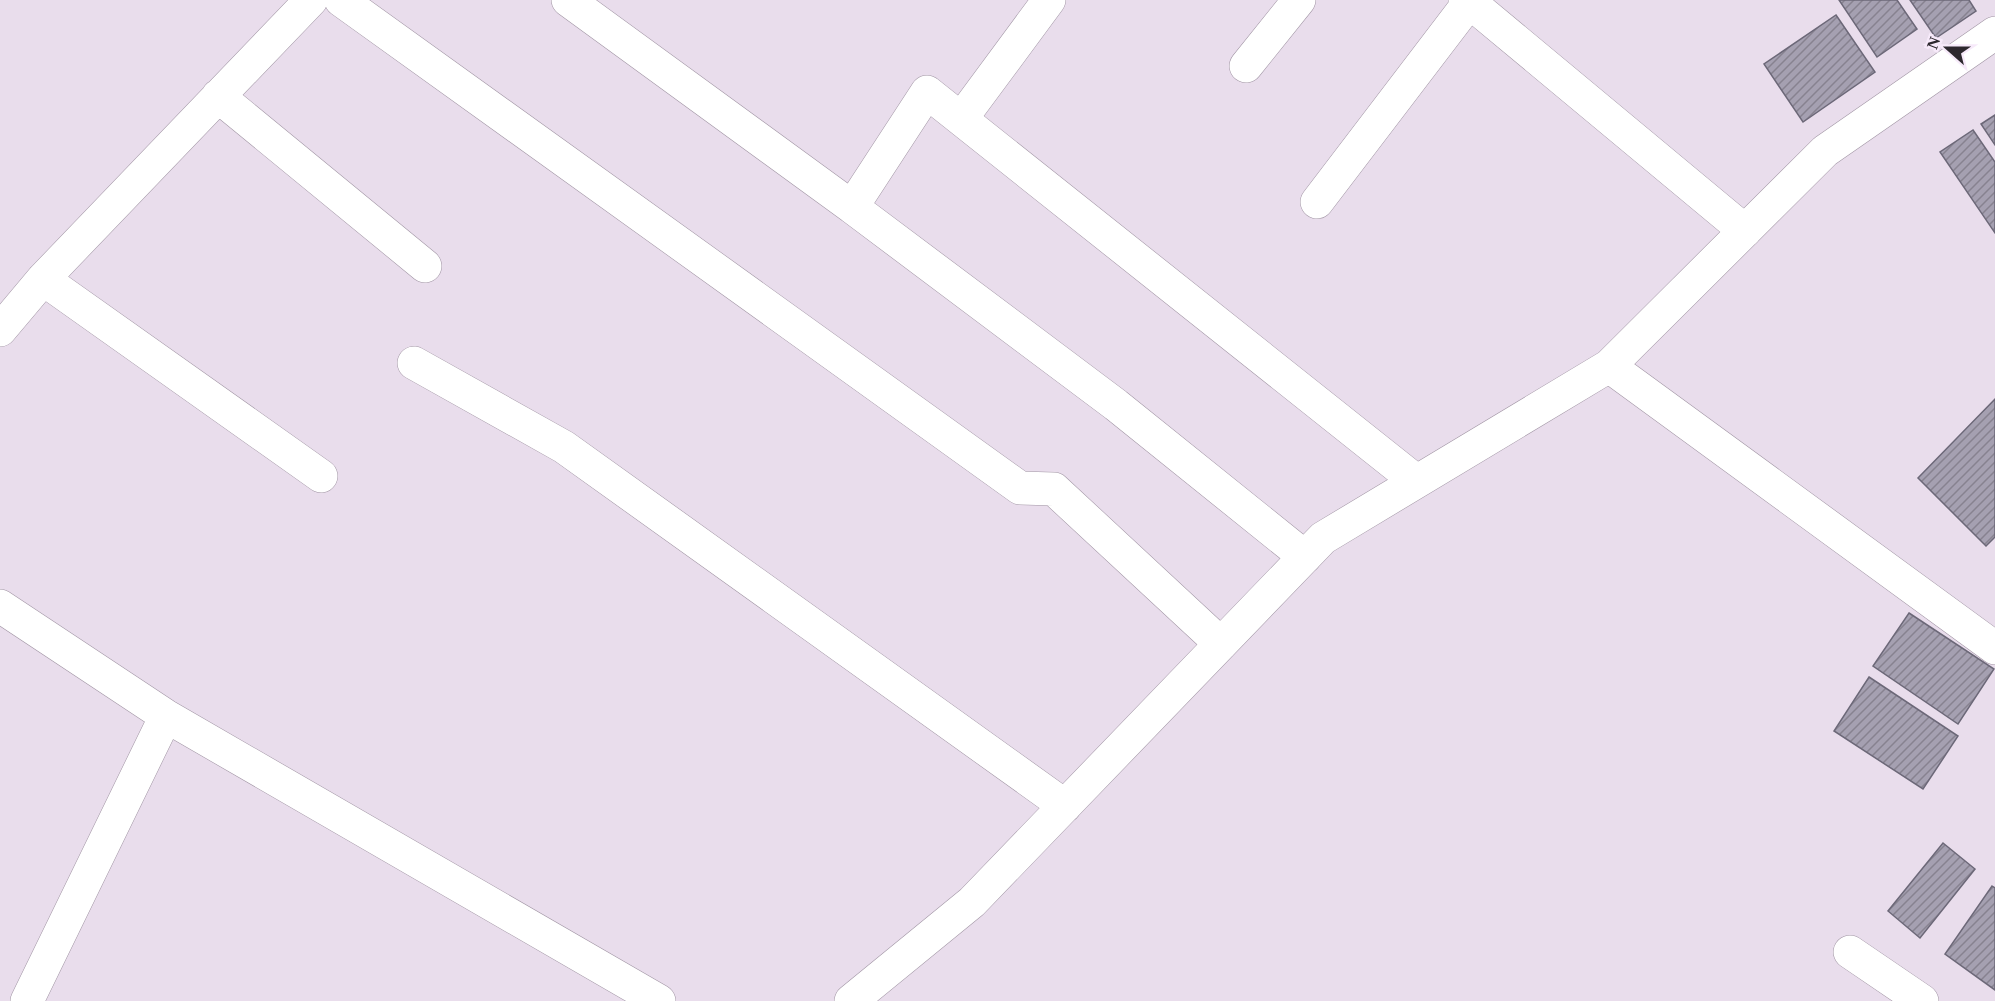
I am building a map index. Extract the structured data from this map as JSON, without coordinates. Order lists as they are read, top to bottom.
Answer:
{
  "north": "left"
}
